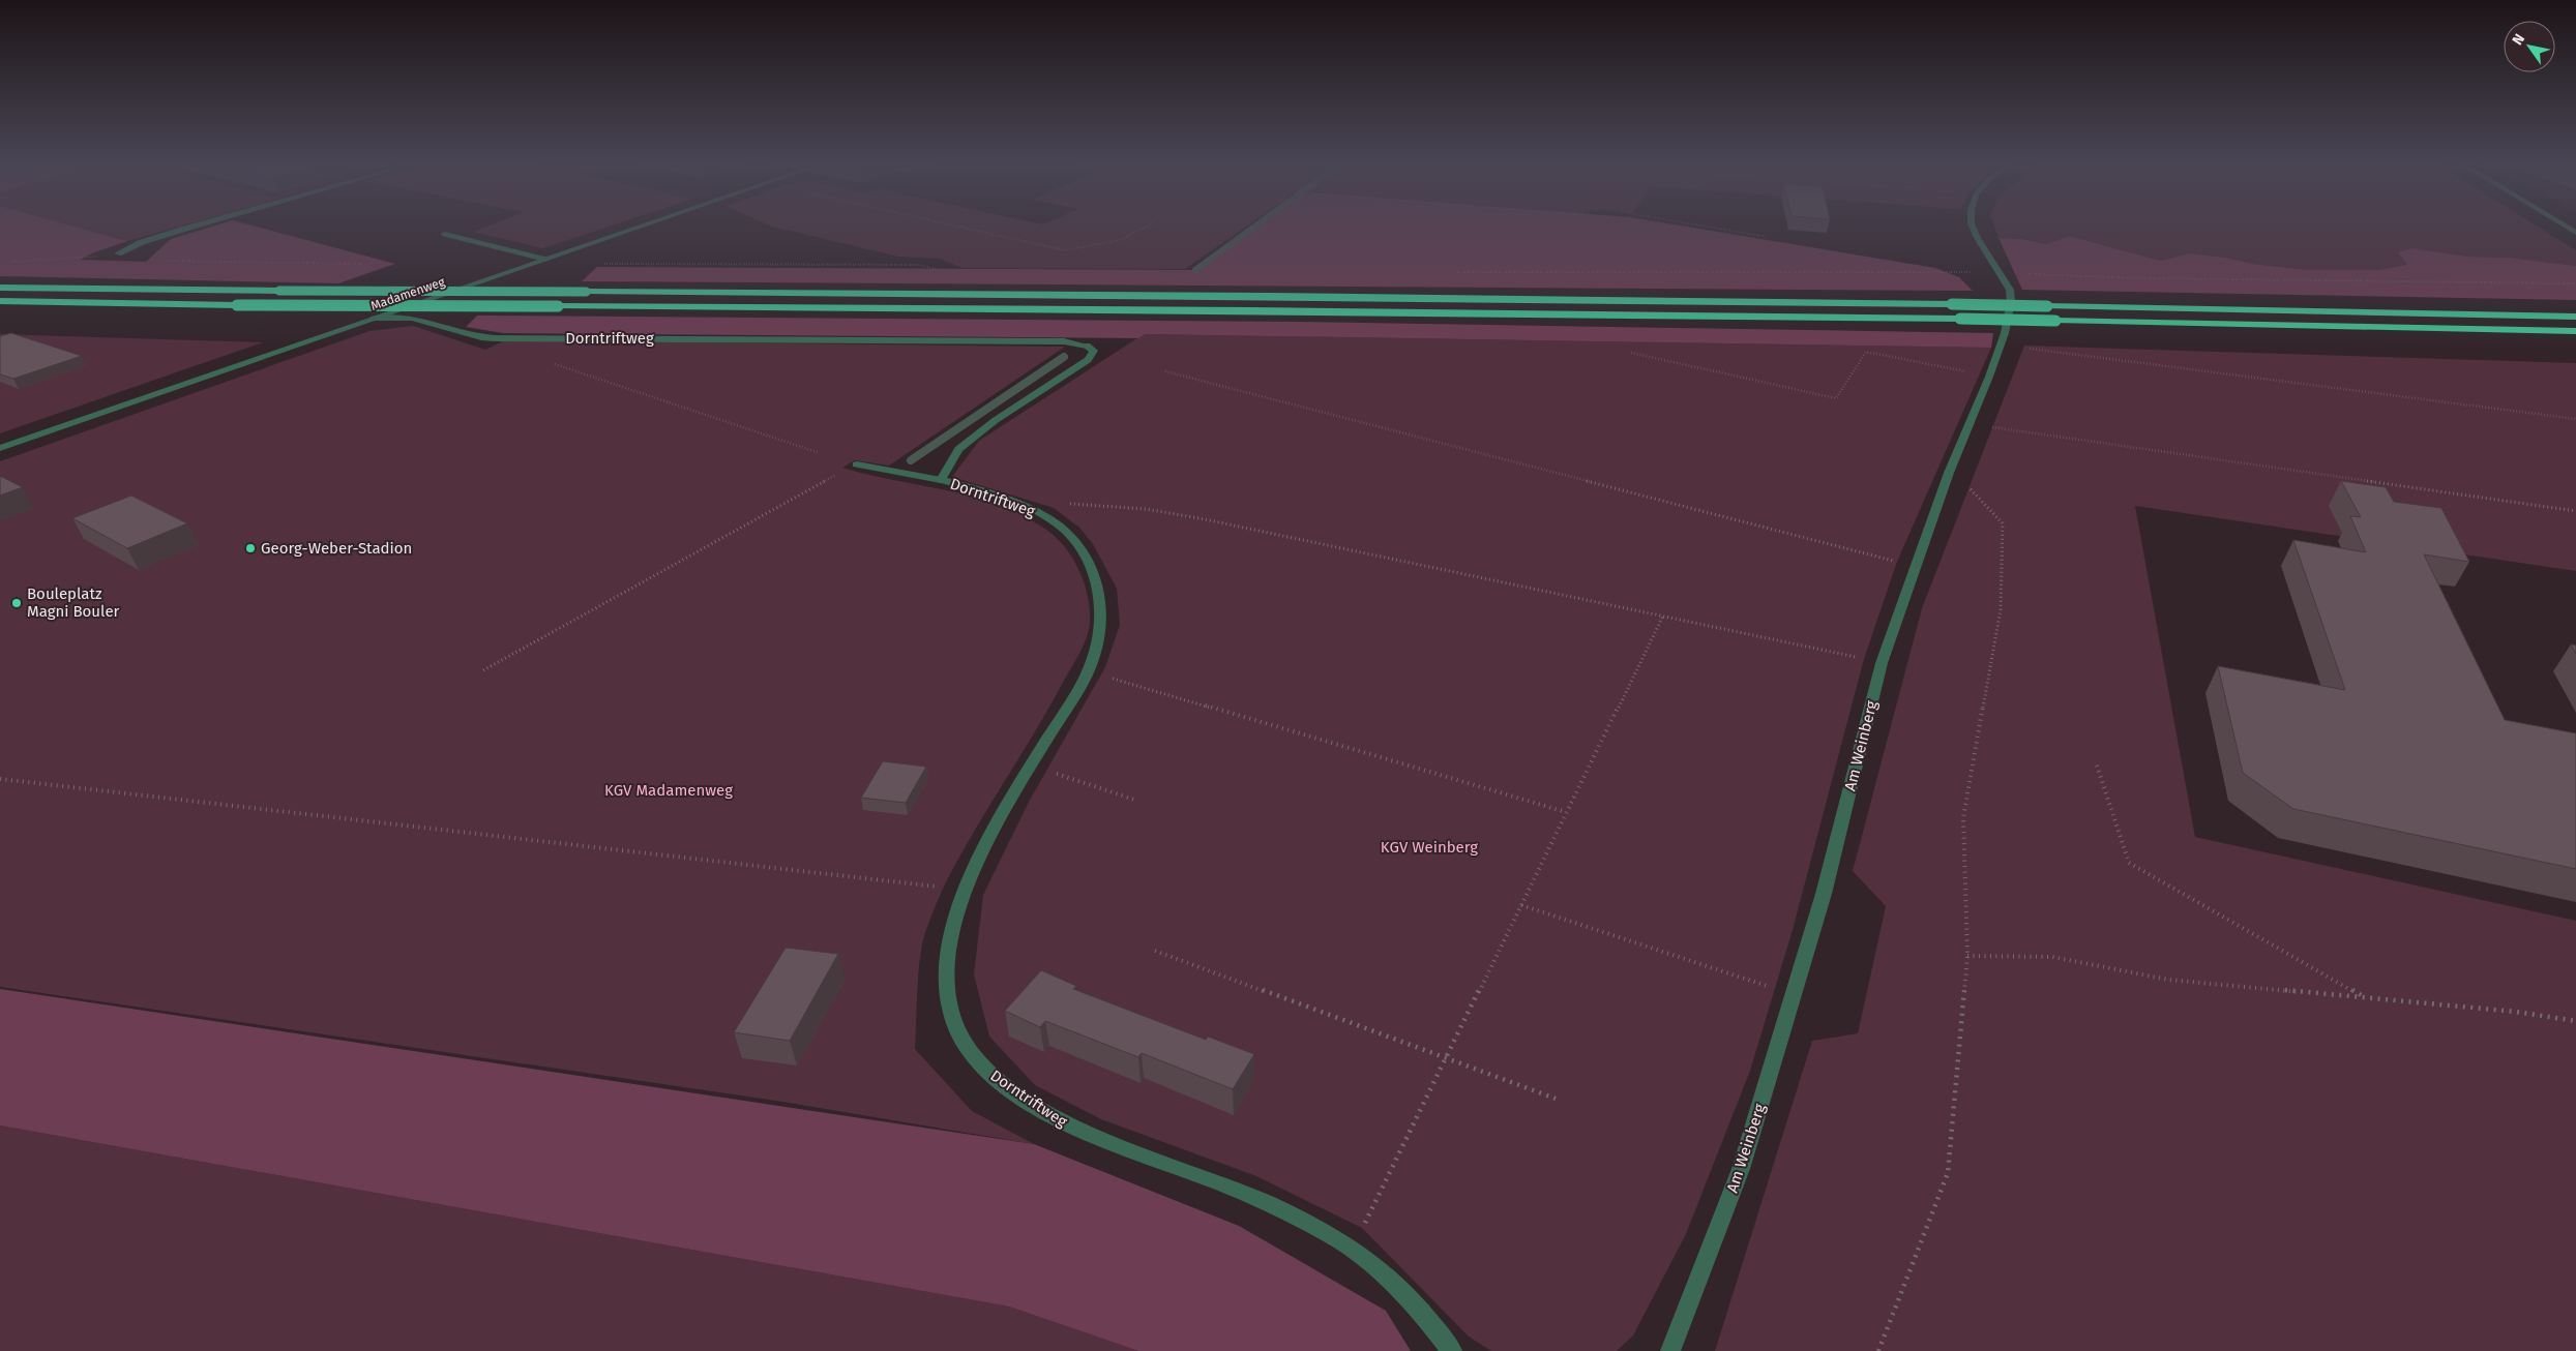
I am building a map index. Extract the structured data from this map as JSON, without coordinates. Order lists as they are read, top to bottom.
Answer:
{
  "streets": {
    "street": ["Madamenweg", "Dorntriftweg", "Am Weinberg"]
  },
  "crossings": [
    ["Madamenweg", "Dorntriftweg"]
  ],
  "parks": ["KGV Madamenweg", "KGV Weinberg"],
  "places": ["Georg-Weber-Stadion", "Bouleplatz Magni Bouler"],
  "north": "top left"
}
